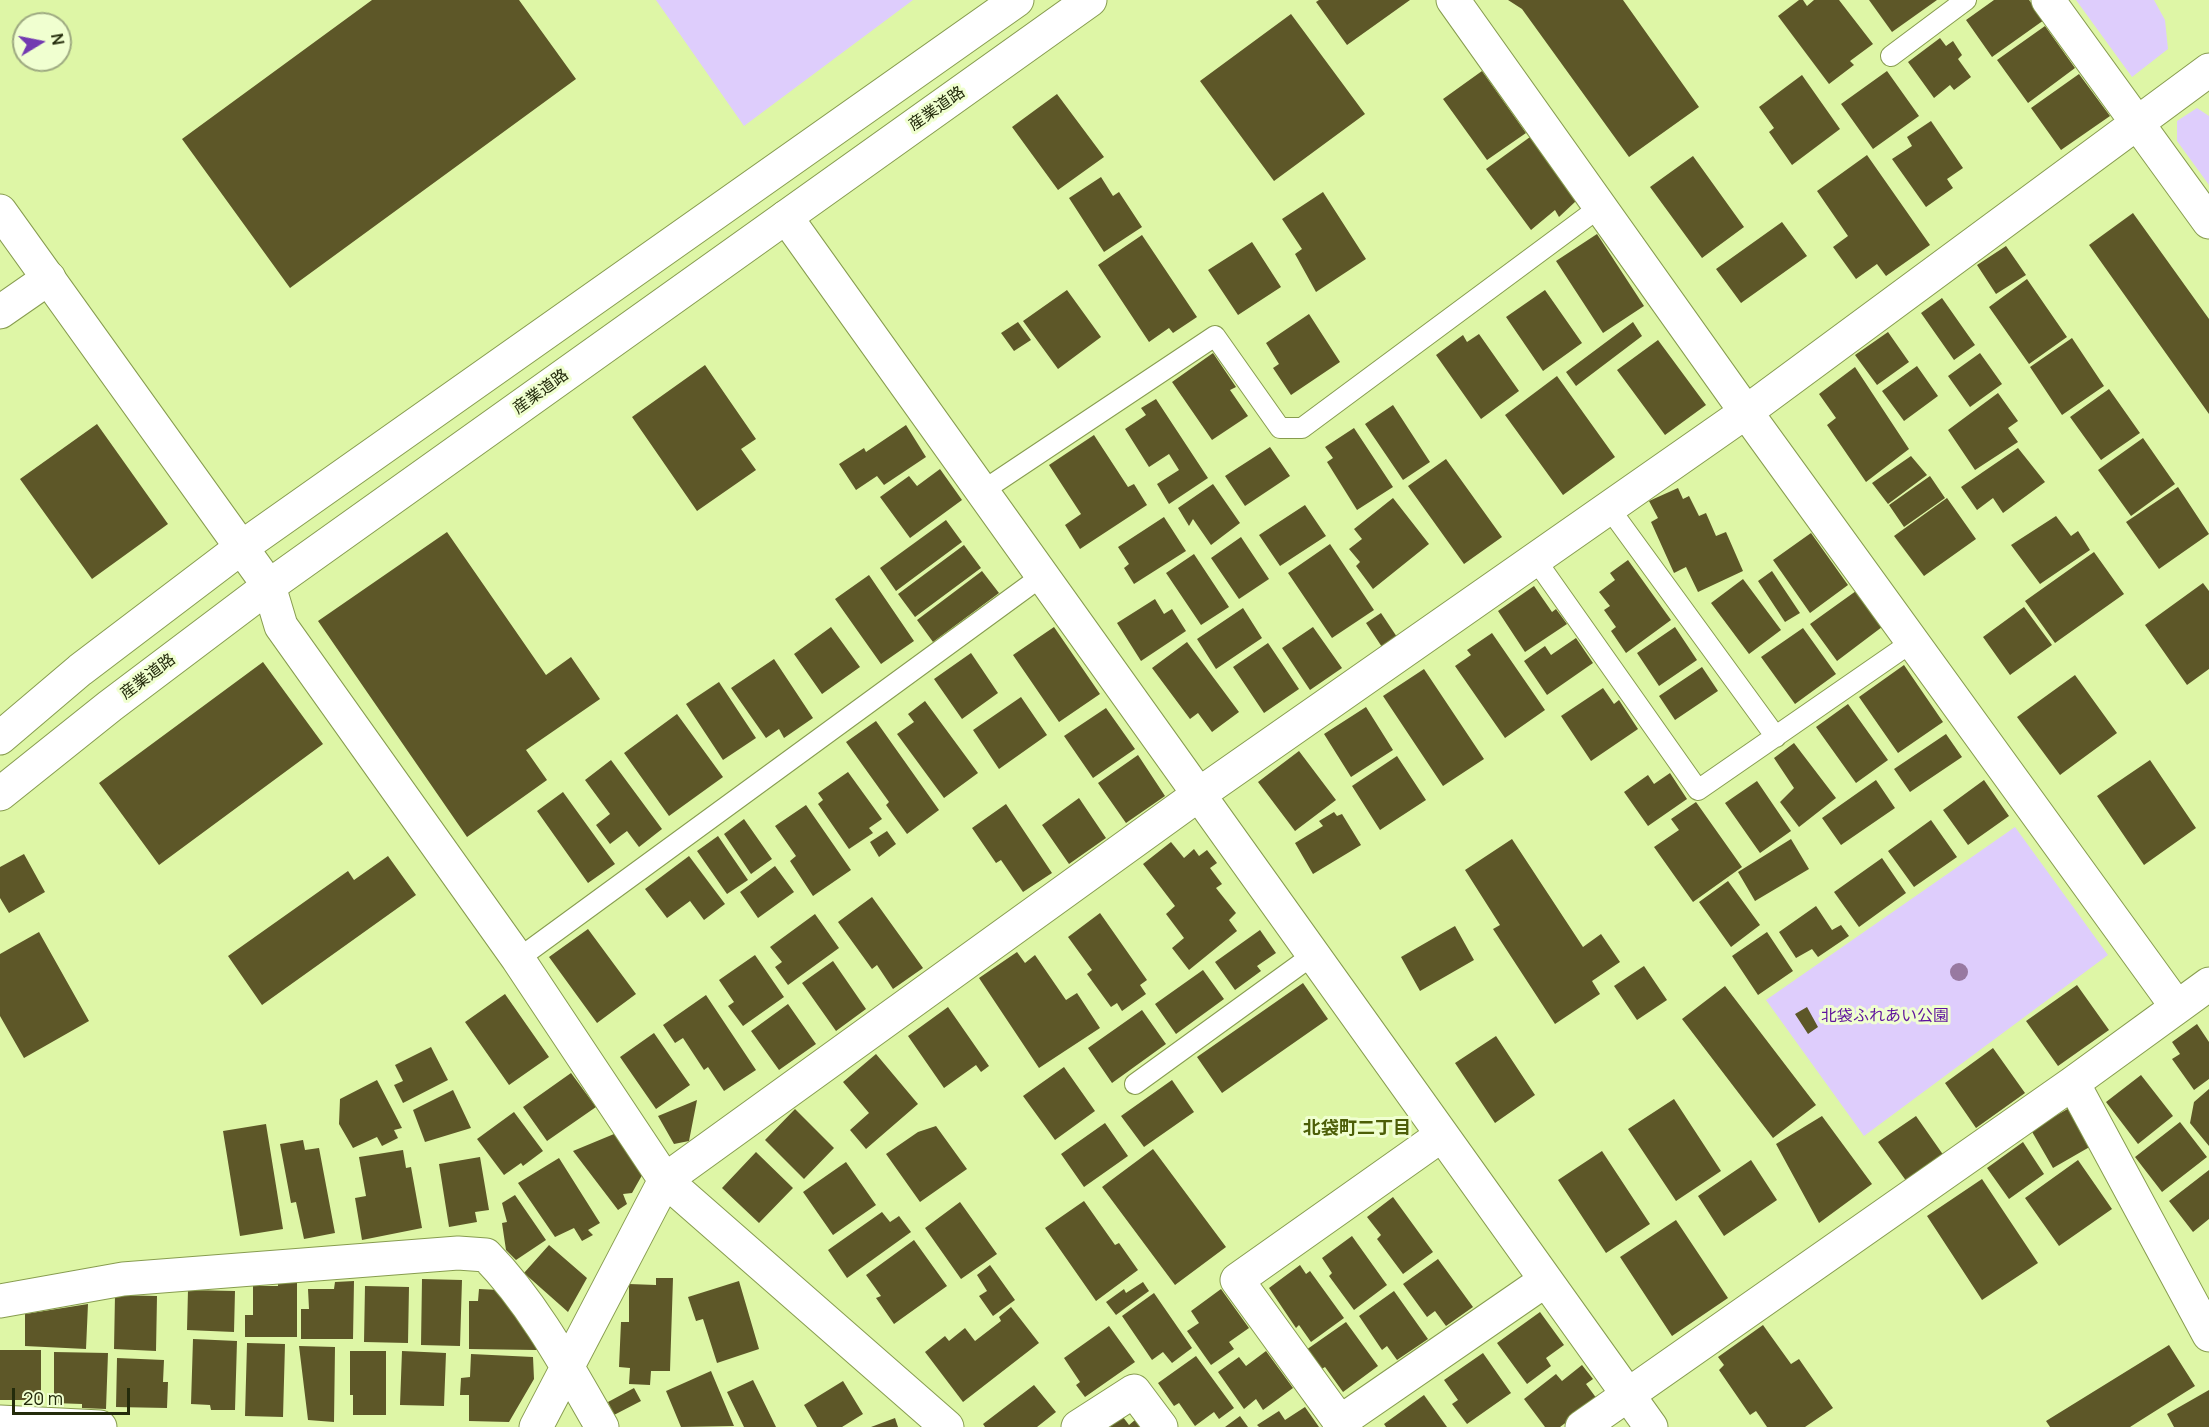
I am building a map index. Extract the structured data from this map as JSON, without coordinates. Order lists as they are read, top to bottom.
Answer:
{
  "streets": {
    "street": ["産業道路"]
  },
  "districts": ["北袋町二丁目"],
  "parks": ["北袋ふれあい公園"],
  "scale_bar": "20 m",
  "north": "right"
}
